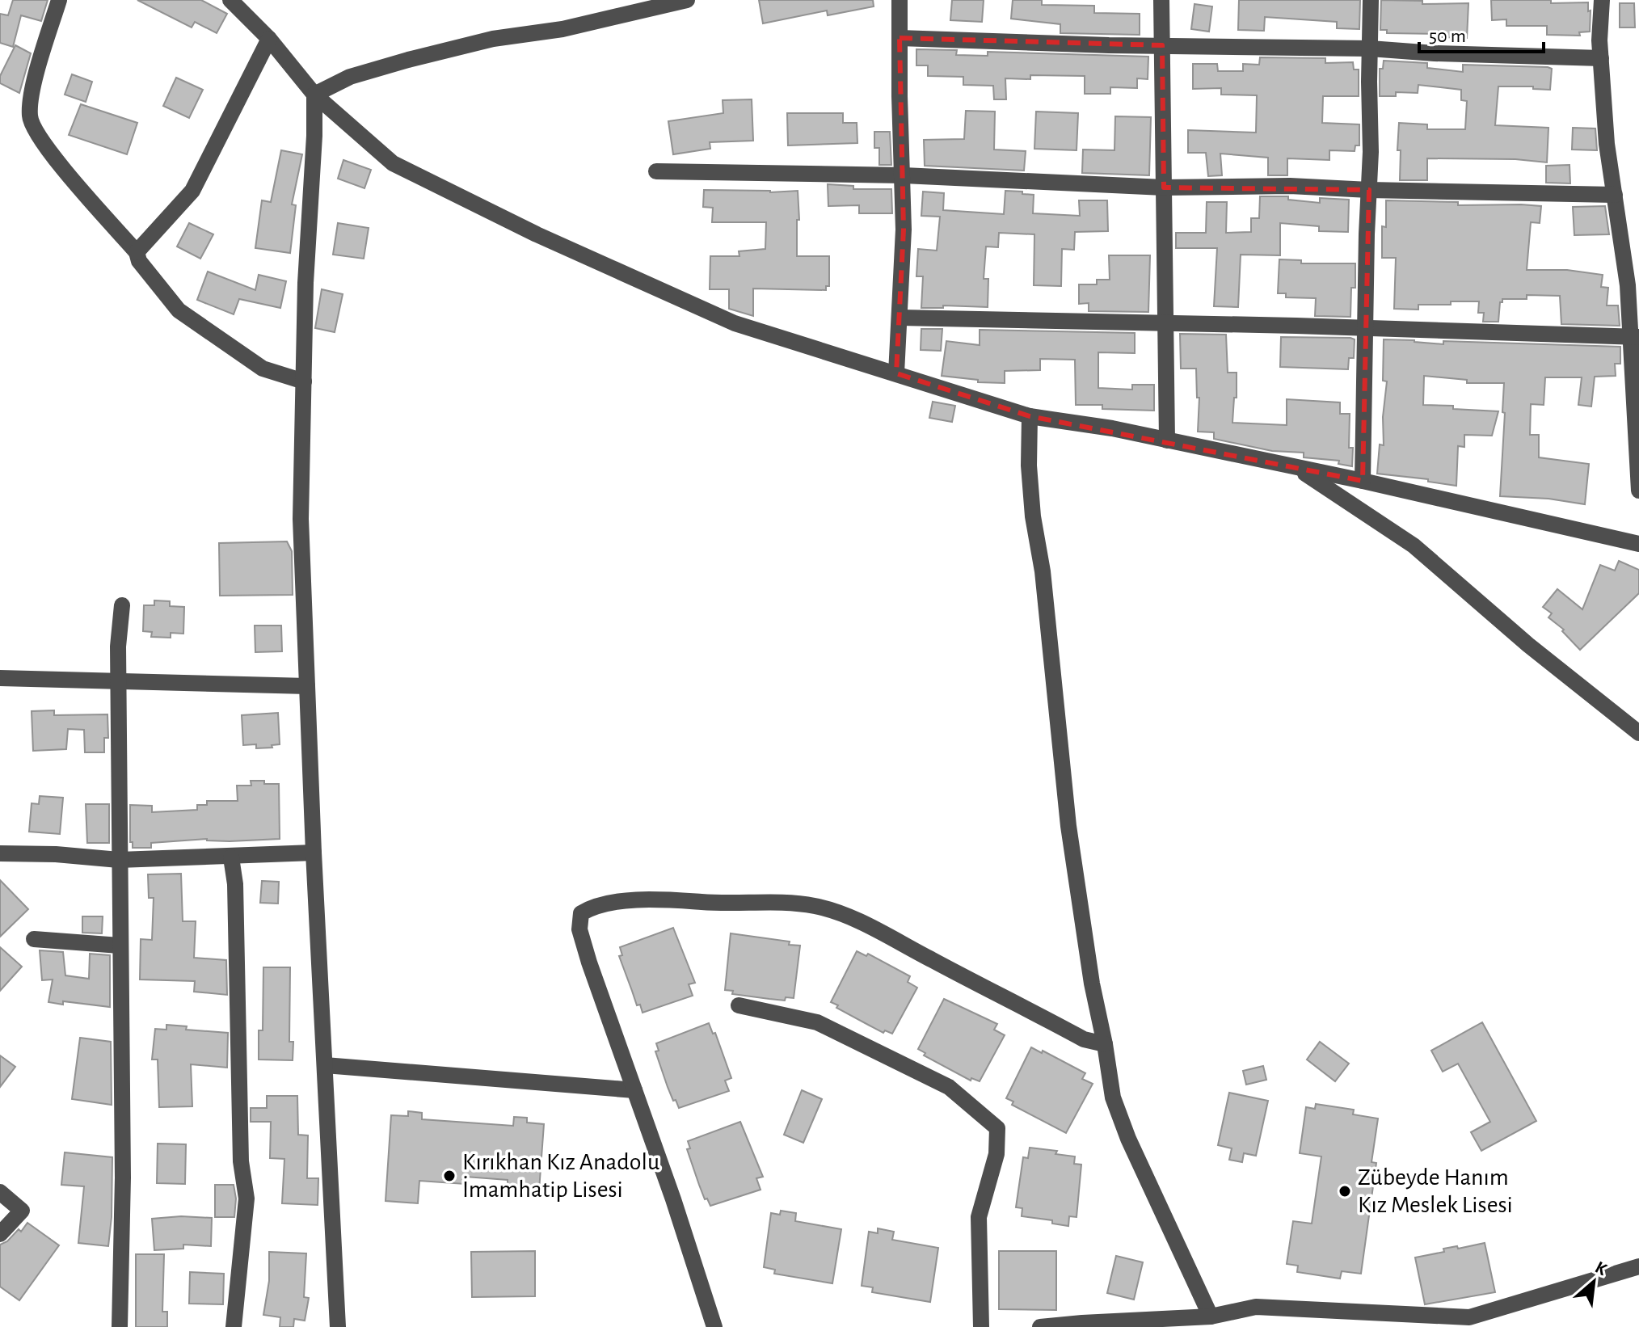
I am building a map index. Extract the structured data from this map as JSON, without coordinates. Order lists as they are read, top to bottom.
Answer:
{
  "places": ["Kırıkhan Kız Anadolu İmamhatip Lisesi", "Zübeyde Hanım Kız Meslek Lisesi"],
  "scale_bar": "50 m",
  "north": "top right"
}
